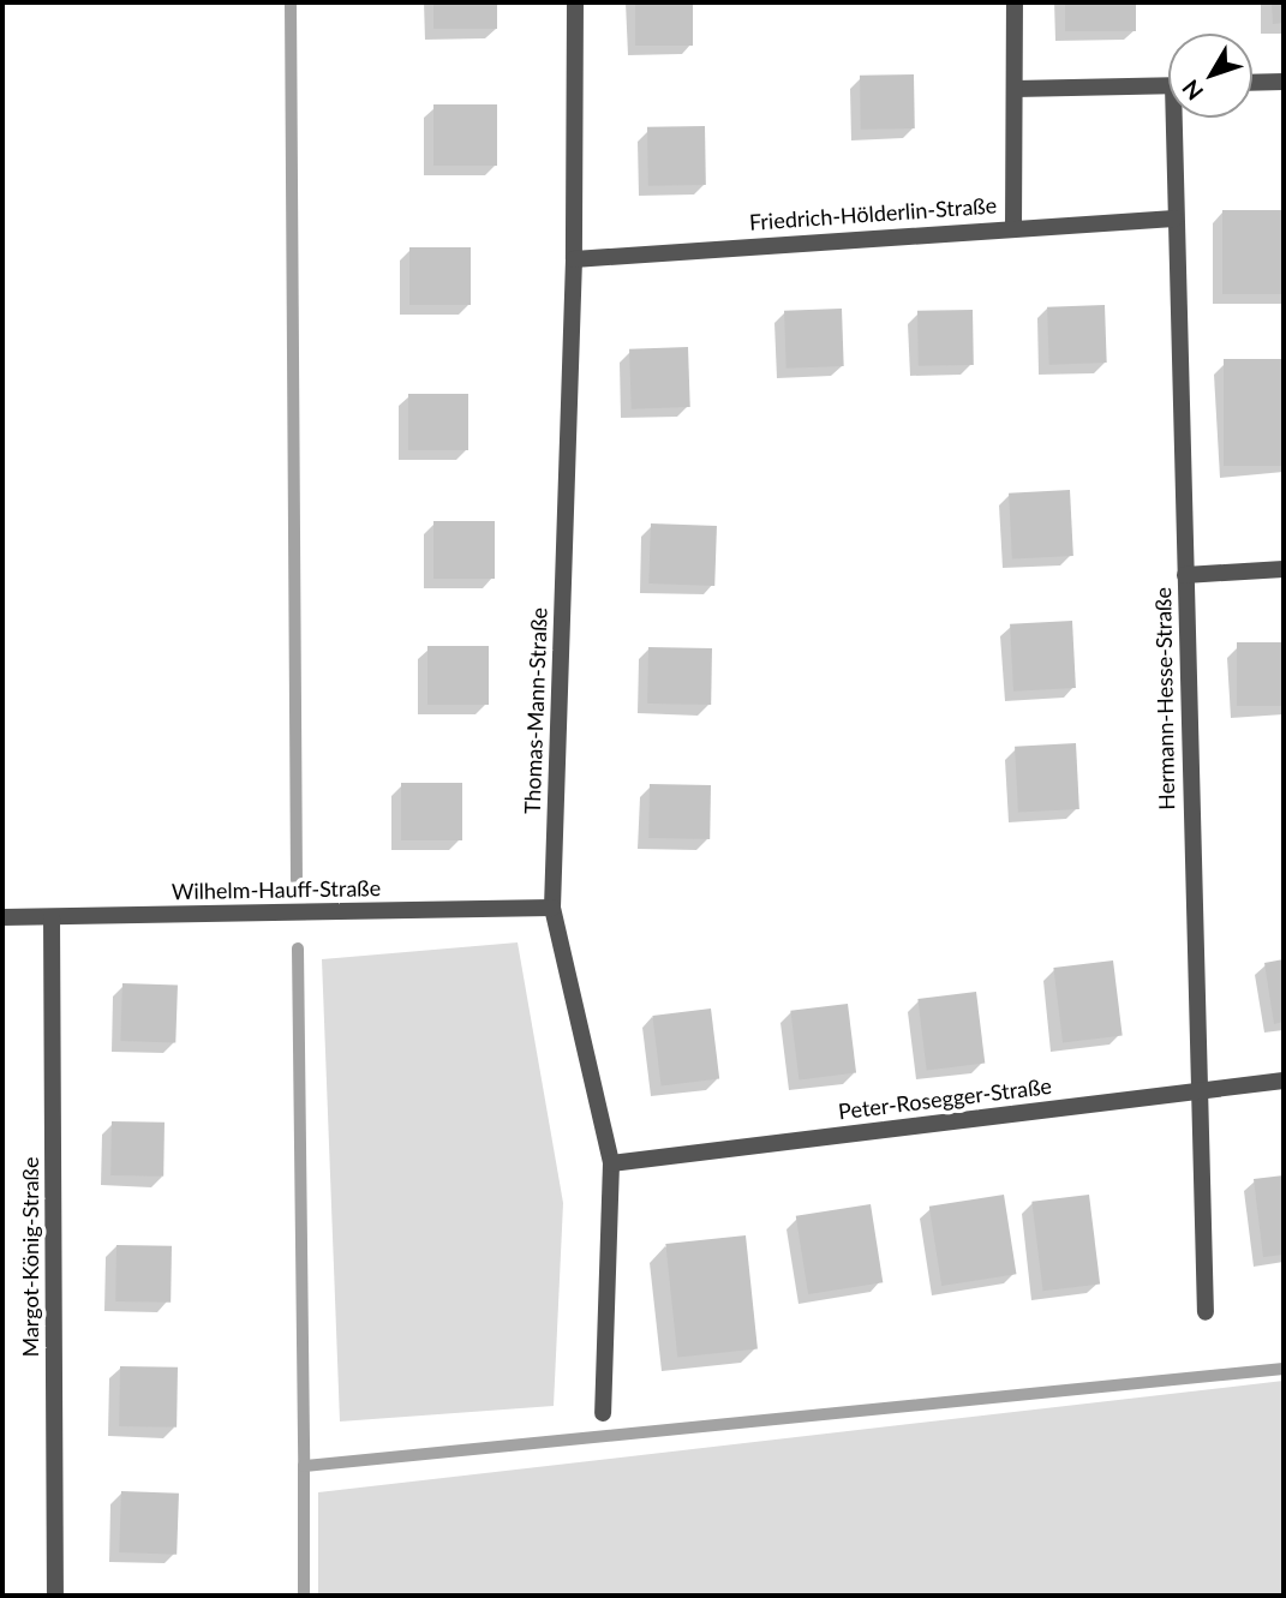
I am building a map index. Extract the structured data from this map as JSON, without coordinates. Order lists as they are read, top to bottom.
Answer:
{
  "streets": {
    "street": [
      "Friedrich-Hölderlin-Straße",
      "Hermann-Hesse-Straße",
      "Thomas-Mann-Straße",
      "Wilhelm-Hauff-Straße",
      "Peter-Rosegger-Straße",
      "Margot-König-Straße"
    ]
  },
  "crossings": [
    ["Friedrich-Hölderlin-Straße", "Hermann-Hesse-Straße"],
    ["Friedrich-Hölderlin-Straße", "Thomas-Mann-Straße"],
    ["Hermann-Hesse-Straße", "Peter-Rosegger-Straße"],
    ["Thomas-Mann-Straße", "Wilhelm-Hauff-Straße"],
    ["Thomas-Mann-Straße", "Peter-Rosegger-Straße"],
    ["Wilhelm-Hauff-Straße", "Margot-König-Straße"]
  ],
  "north": "bottom left"
}
